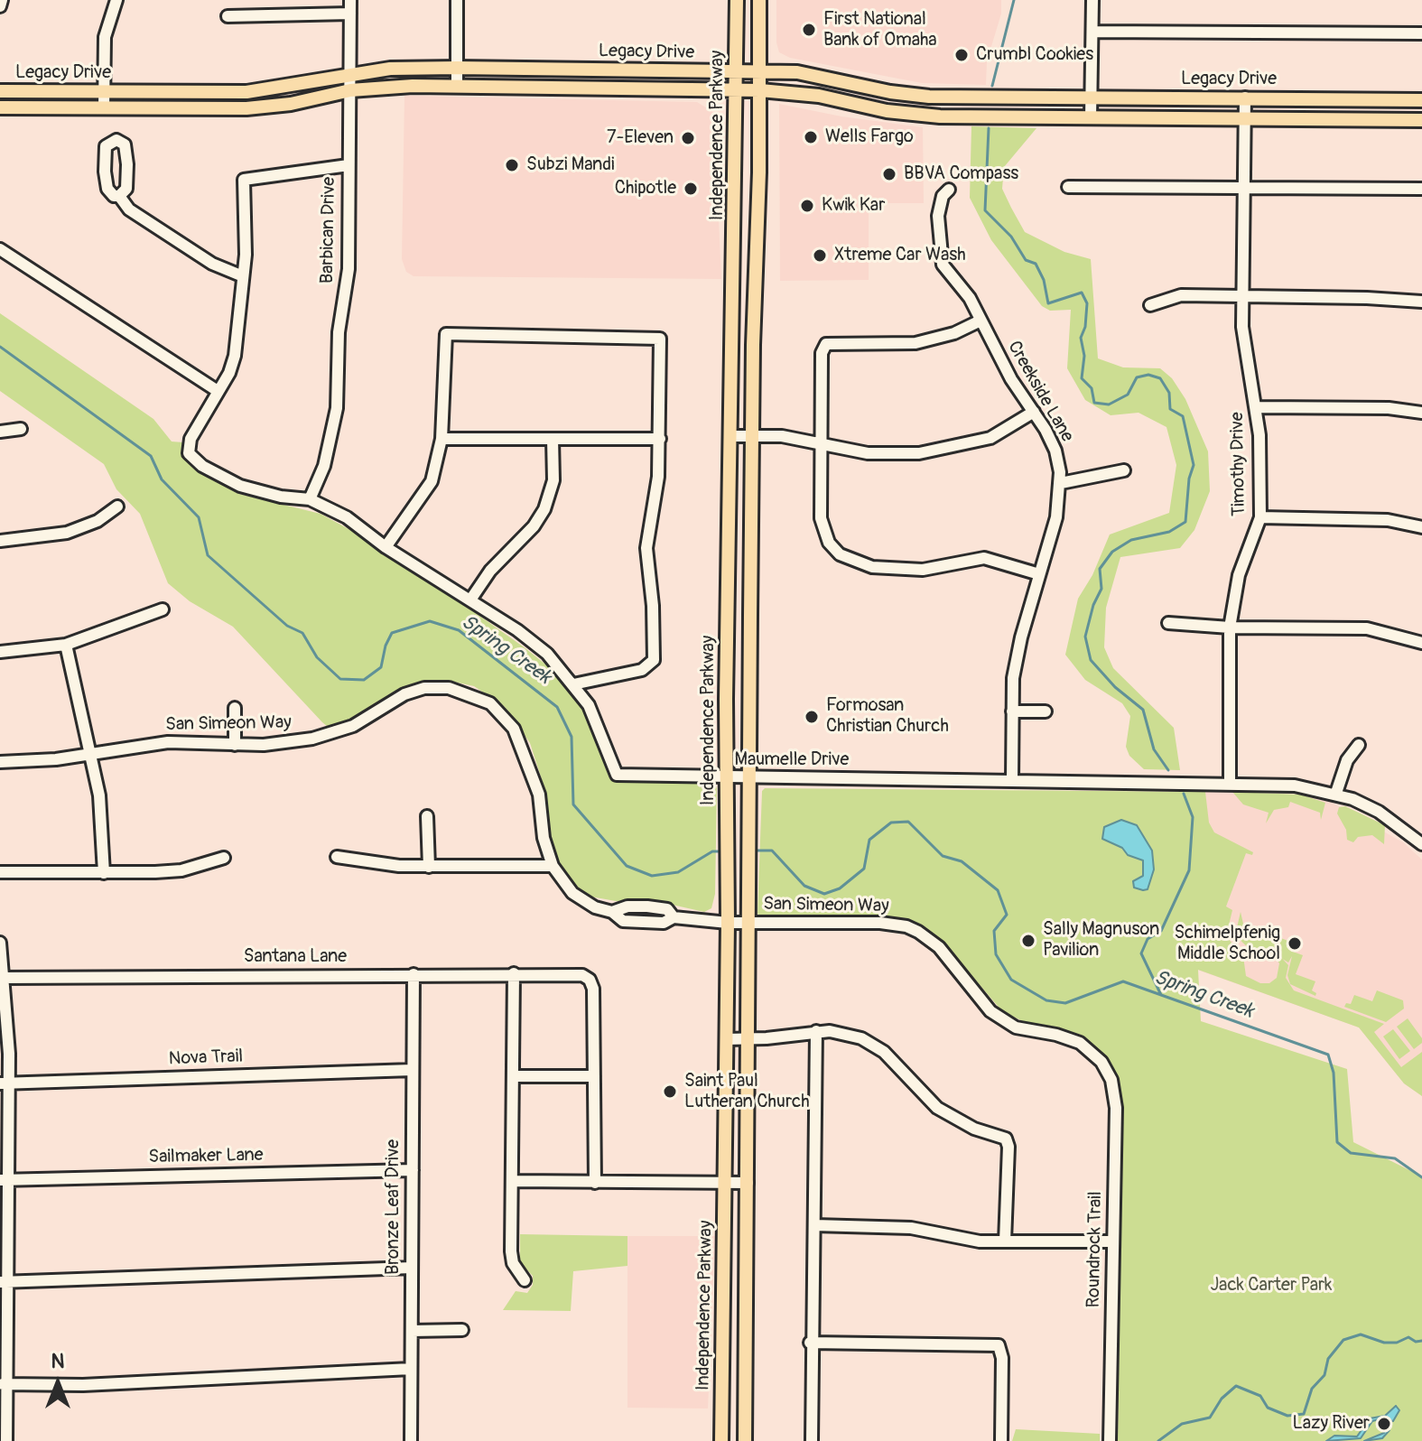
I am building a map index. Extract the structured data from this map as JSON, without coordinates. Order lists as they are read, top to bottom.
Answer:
{
  "streets": {
    "main road": ["Legacy Drive", "Independence Parkway"],
    "street": [
      "Barbican Drive",
      "Creekside Lane",
      "Timothy Drive",
      "San Simeon Way",
      "Maumelle Drive",
      "Santana Lane",
      "Nova Trail",
      "Sailmaker Lane",
      "Bronze Leaf Drive",
      "Roundrock Trail"
    ]
  },
  "crossings": [
    ["Legacy Drive", "Independence Parkway"],
    ["Legacy Drive", "Barbican Drive"],
    ["Legacy Drive", "Timothy Drive"],
    ["Independence Parkway", "San Simeon Way"],
    ["Independence Parkway", "Maumelle Drive"],
    ["Barbican Drive", "Maumelle Drive"],
    ["Creekside Lane", "Maumelle Drive"],
    ["Timothy Drive", "Maumelle Drive"],
    ["San Simeon Way", "Roundrock Trail"],
    ["Santana Lane", "Bronze Leaf Drive"],
    ["Nova Trail", "Bronze Leaf Drive"],
    ["Sailmaker Lane", "Bronze Leaf Drive"]
  ],
  "water": ["Spring Creek"],
  "parks": ["Jack Carter Park"],
  "places": [
    "First National Bank of Omaha",
    "Crumbl Cookies",
    "Wells Fargo",
    "7-Eleven",
    "Subzi Mandi",
    "BBVA Compass",
    "Chipotle",
    "Kwik Kar",
    "Xtreme Car Wash",
    "Formosan Christian Church",
    "Sally Magnuson Pavilion",
    "Schimelpfenig Middle School",
    "Saint Paul Lutheran Church",
    "Lazy River"
  ],
  "north": "top"
}
